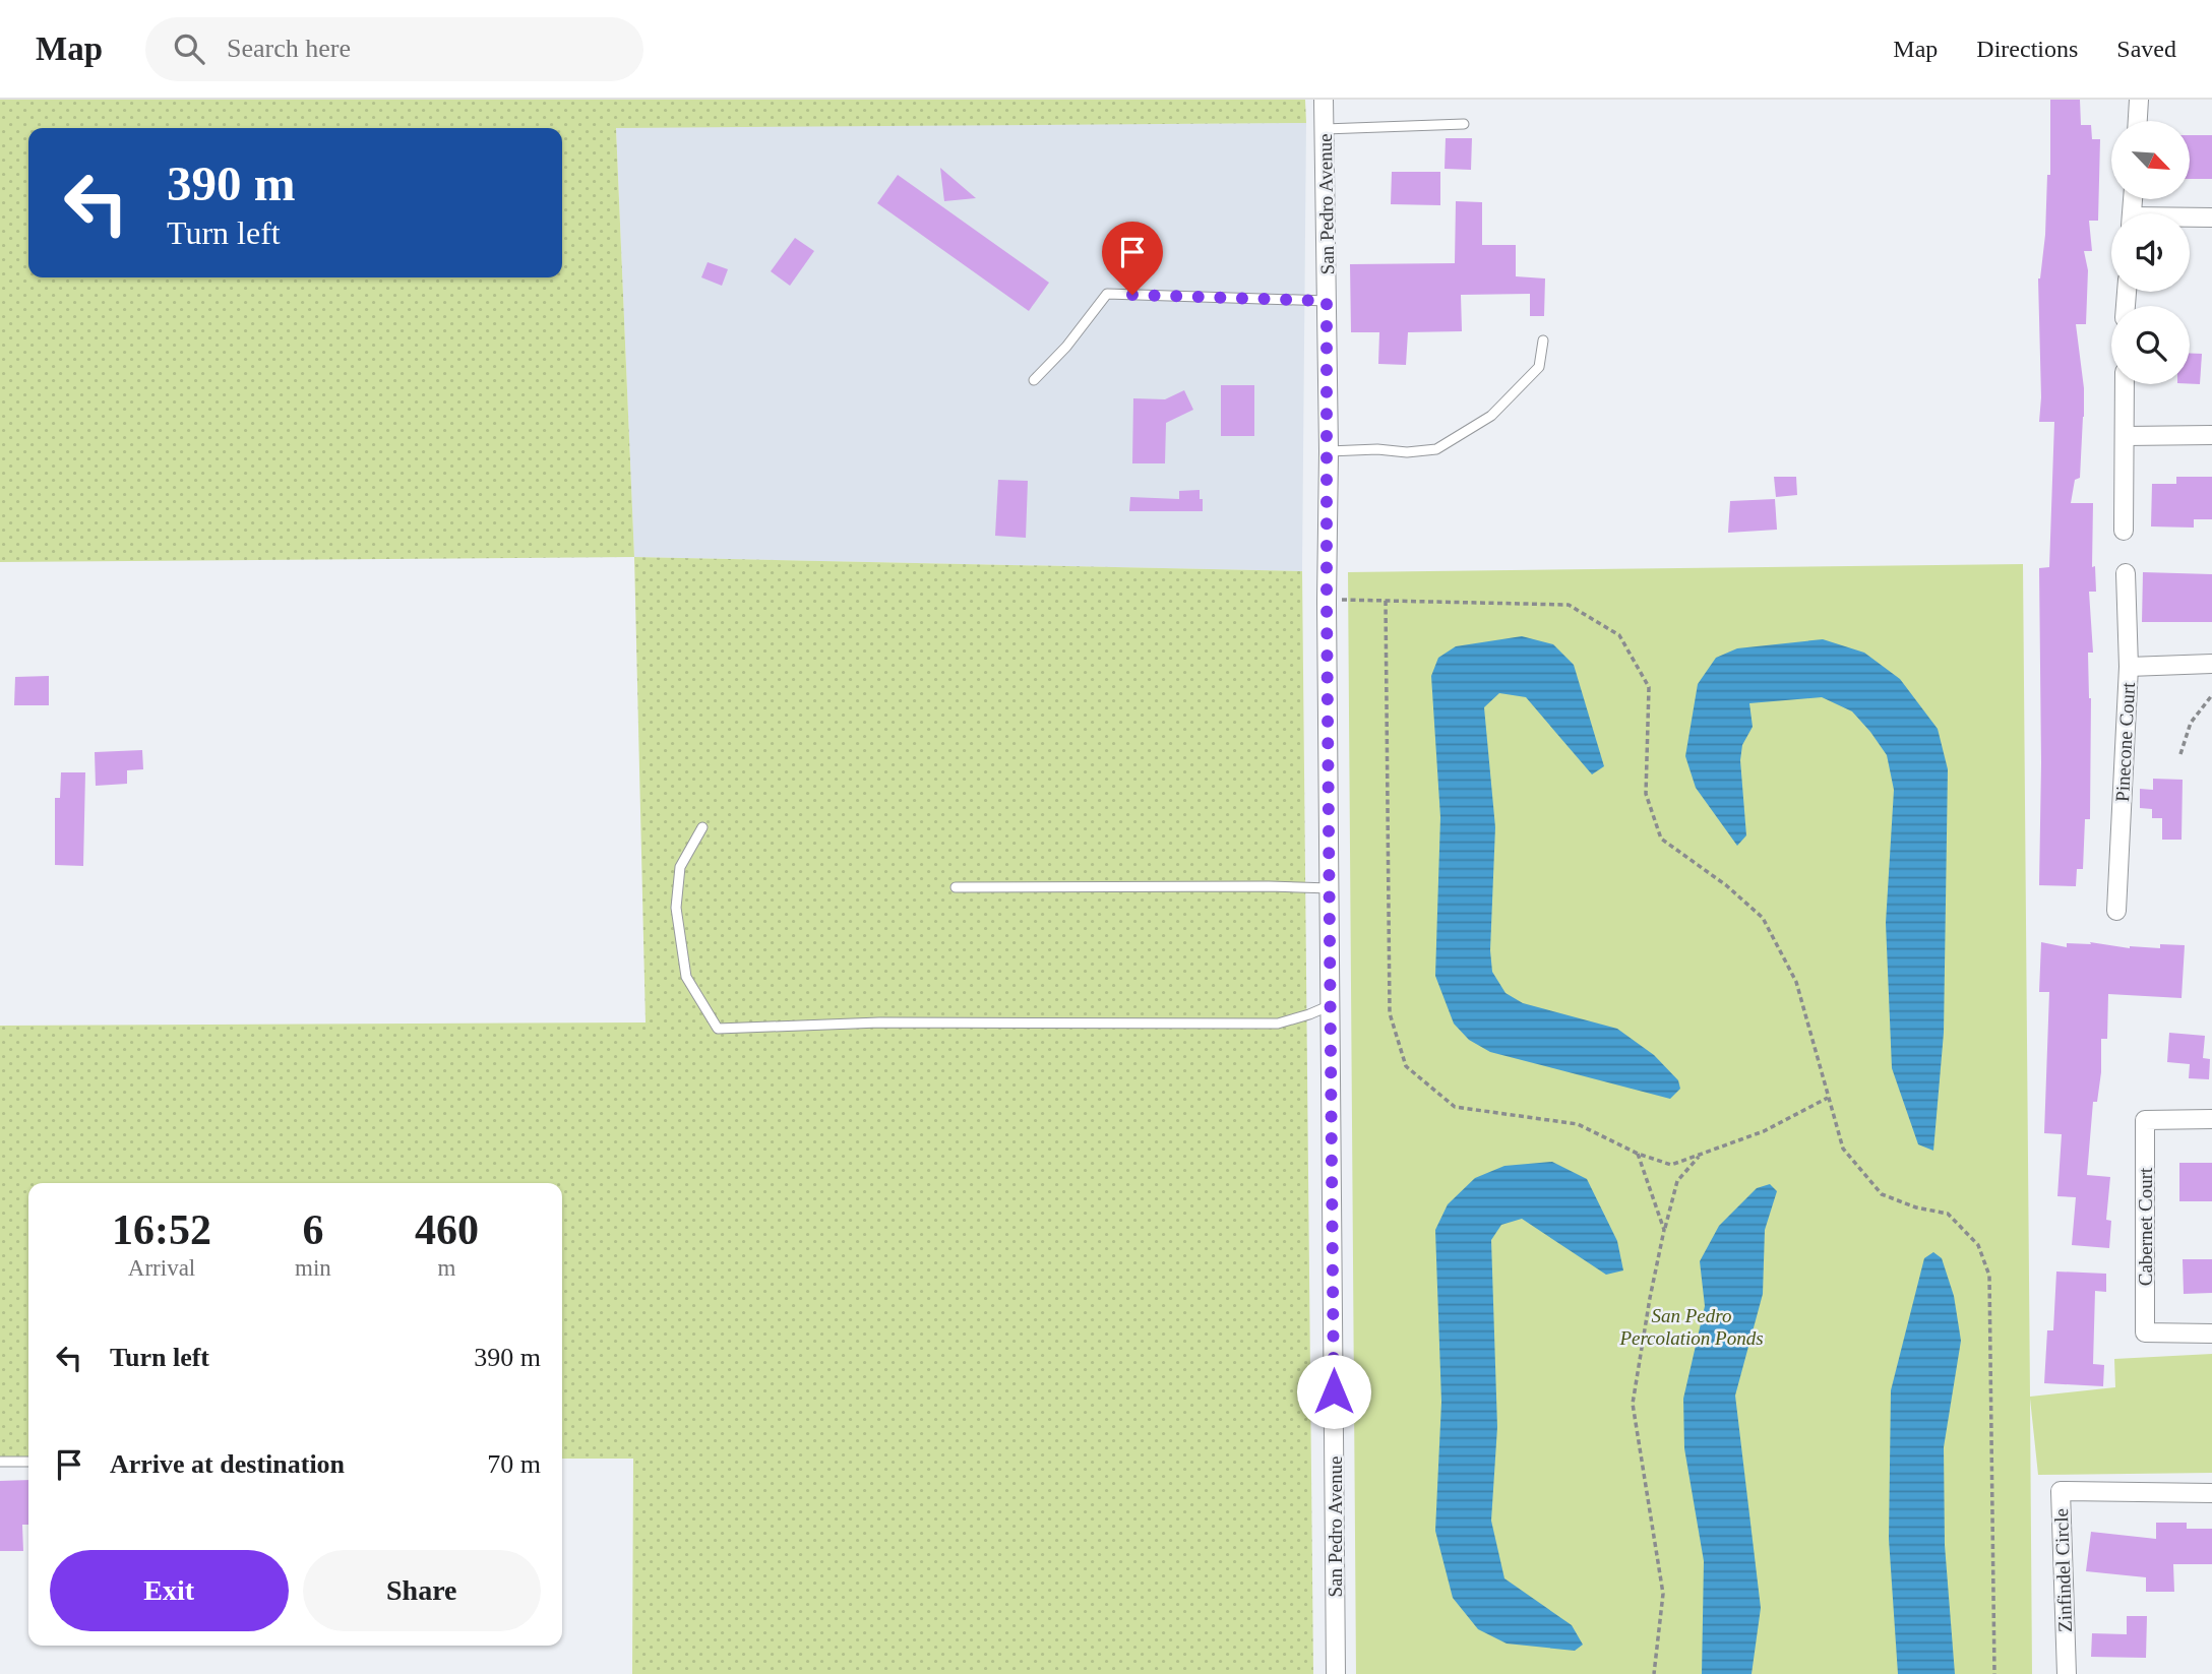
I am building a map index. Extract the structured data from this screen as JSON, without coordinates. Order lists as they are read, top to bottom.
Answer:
{
  "streets": {
    "street": [
      "San Pedro Avenue",
      "Pinecone Court",
      "Cabernet Court",
      "Zinfindel Circle"
    ]
  },
  "parks": ["San Pedro Percolation Ponds"],
  "north": "bottom right",
  "page": {
    "header": "Map",
    "search": "Search here",
    "nav": ["Map", "Directions", "Saved"],
    "turn": ["390 m", "Turn left"],
    "eta": [
      "16:52",
      "Arrival",
      "6",
      "min",
      "460",
      "m"
    ],
    "list": [
      {
        "name": "Turn left",
        "value": "390 m"
      },
      {
        "name": "Arrive at destination",
        "value": "70 m"
      }
    ],
    "buttons": ["Exit", "Share"]
  }
}
